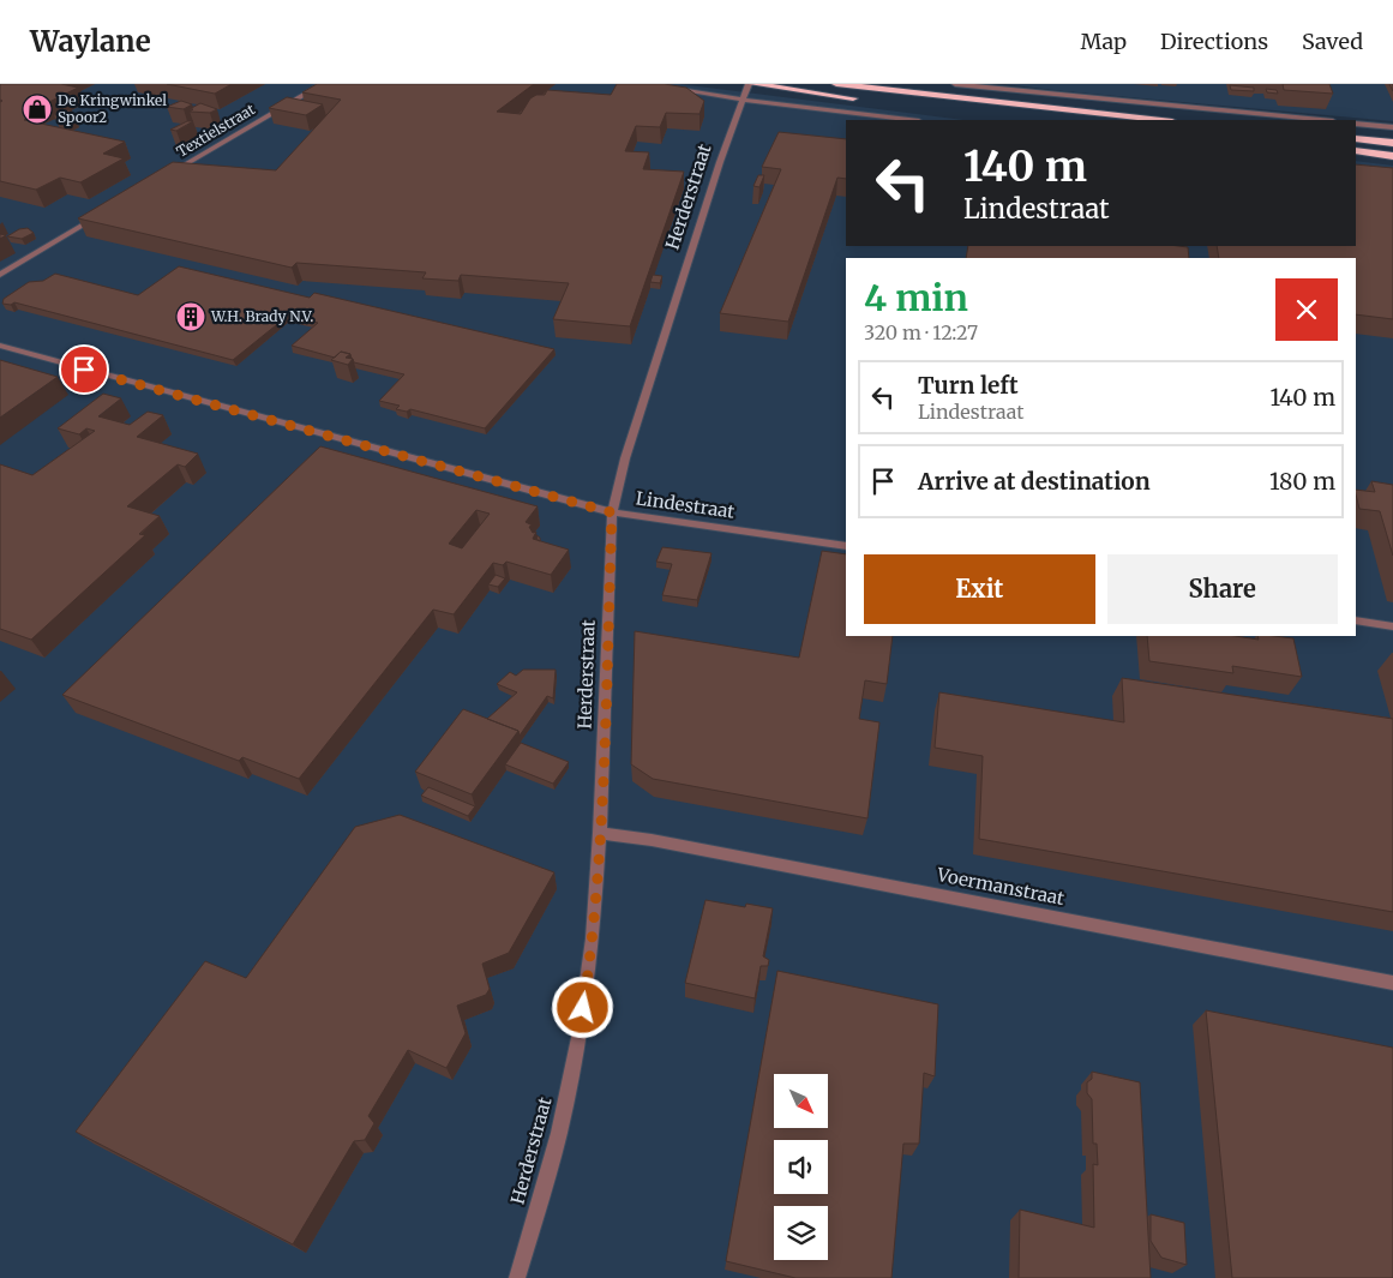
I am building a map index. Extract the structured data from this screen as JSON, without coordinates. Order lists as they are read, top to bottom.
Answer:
{
  "streets": {
    "street": [
      "Textielstraat",
      "Herderstraat",
      "Lindestraat",
      "Voermanstraat"
    ]
  },
  "crossings": [
    ["Herderstraat", "Lindestraat"],
    ["Herderstraat", "Voermanstraat"]
  ],
  "places": {
    "shop": ["De Kringwinkel Spoor2"],
    "building": ["W.H. Brady N.V."]
  },
  "north": "bottom right",
  "page": {
    "header": "Waylane",
    "nav": ["Map", "Directions", "Saved"],
    "turn": ["140 m", "Lindestraat"],
    "heading": ["4 min", "320 m · 12:27"],
    "list": [
      {
        "name": "Turn left",
        "note": "Lindestraat",
        "value": "140 m"
      },
      {
        "name": "Arrive at destination",
        "value": "180 m"
      }
    ],
    "buttons": ["Exit", "Share"]
  }
}
